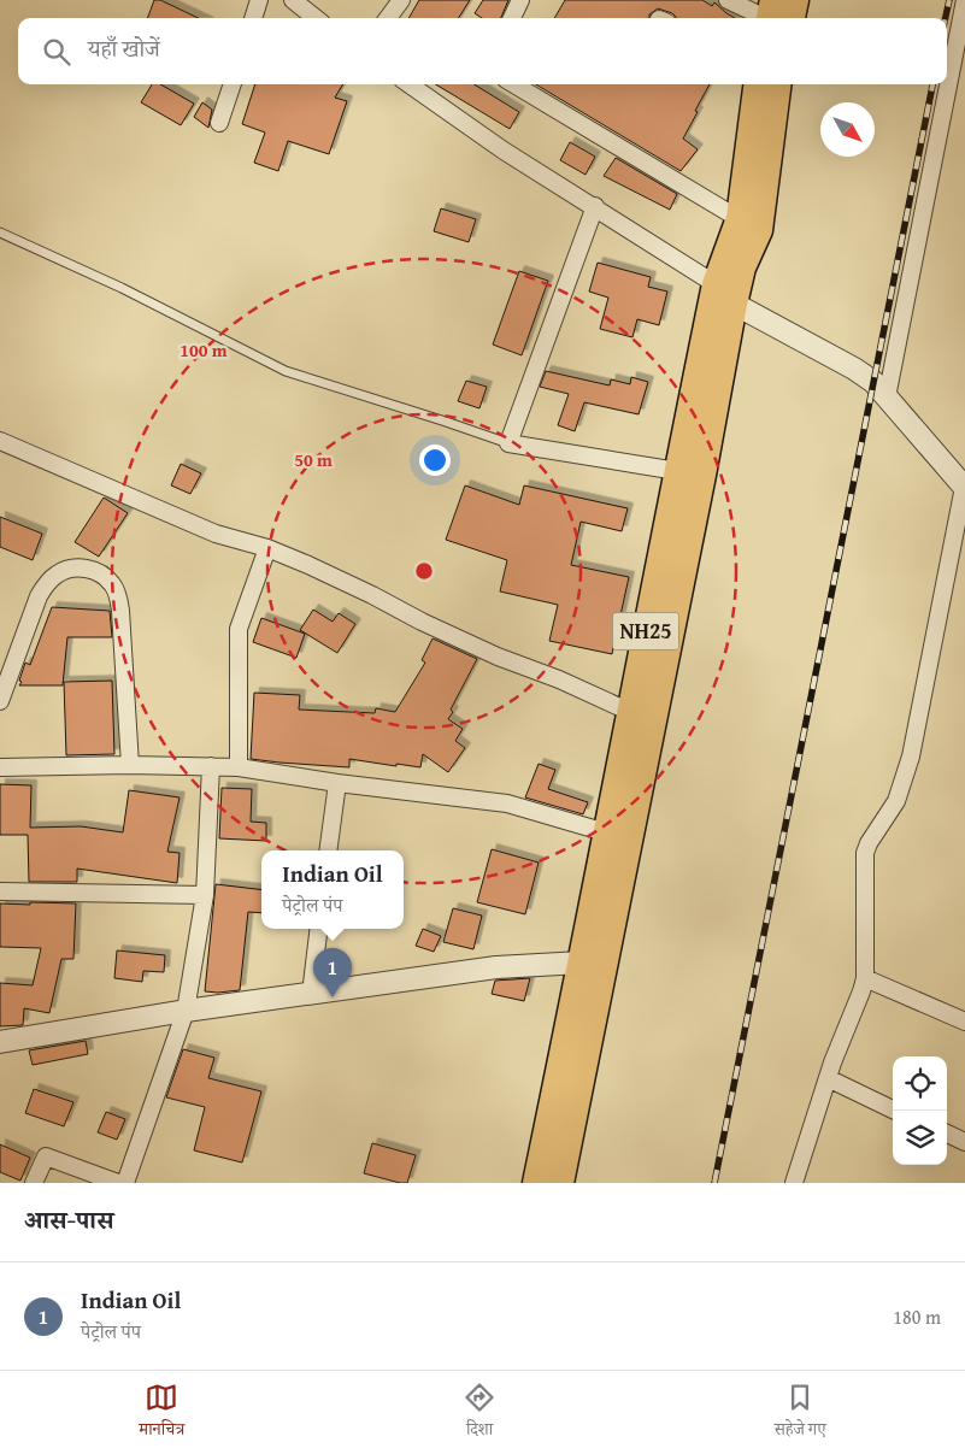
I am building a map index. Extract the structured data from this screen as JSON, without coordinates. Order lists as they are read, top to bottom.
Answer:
{
  "streets": {
    "main road": ["NH25"]
  },
  "north": "bottom right",
  "page": {
    "search": "यहाँ खोजें",
    "popup": ["Indian Oil", "पेट्रोल पंप"],
    "pins": "1",
    "heading": "आस-पास",
    "list": [
      {
        "mark": "1",
        "name": "Indian Oil",
        "note": "पेट्रोल पंप",
        "value": "180 m"
      }
    ],
    "nav": ["मानचित्र", "दिशा", "सहेजे गए"]
  },
  "rings": ["100 m", "50 m"]
}
